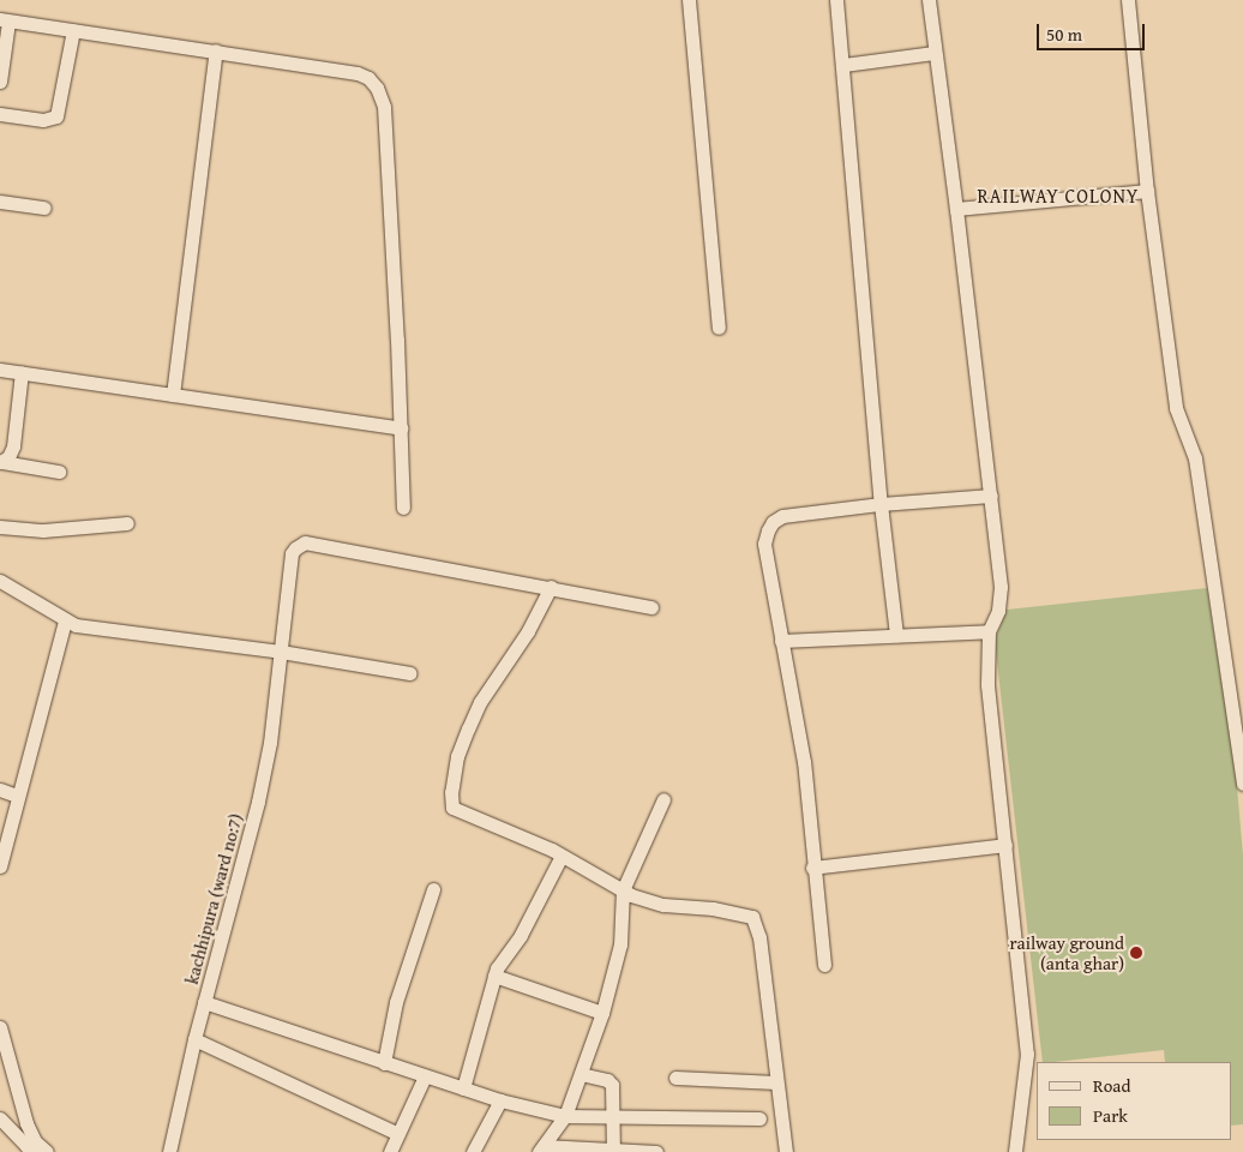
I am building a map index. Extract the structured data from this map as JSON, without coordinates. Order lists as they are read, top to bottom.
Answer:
{
  "streets": {
    "street": ["kachhipura (ward no:7)"]
  },
  "districts": ["RAILWAY COLONY"],
  "places": ["railway ground (anta ghar)"],
  "legend": ["Road", "Park"],
  "scale_bar": "50 m"
}
